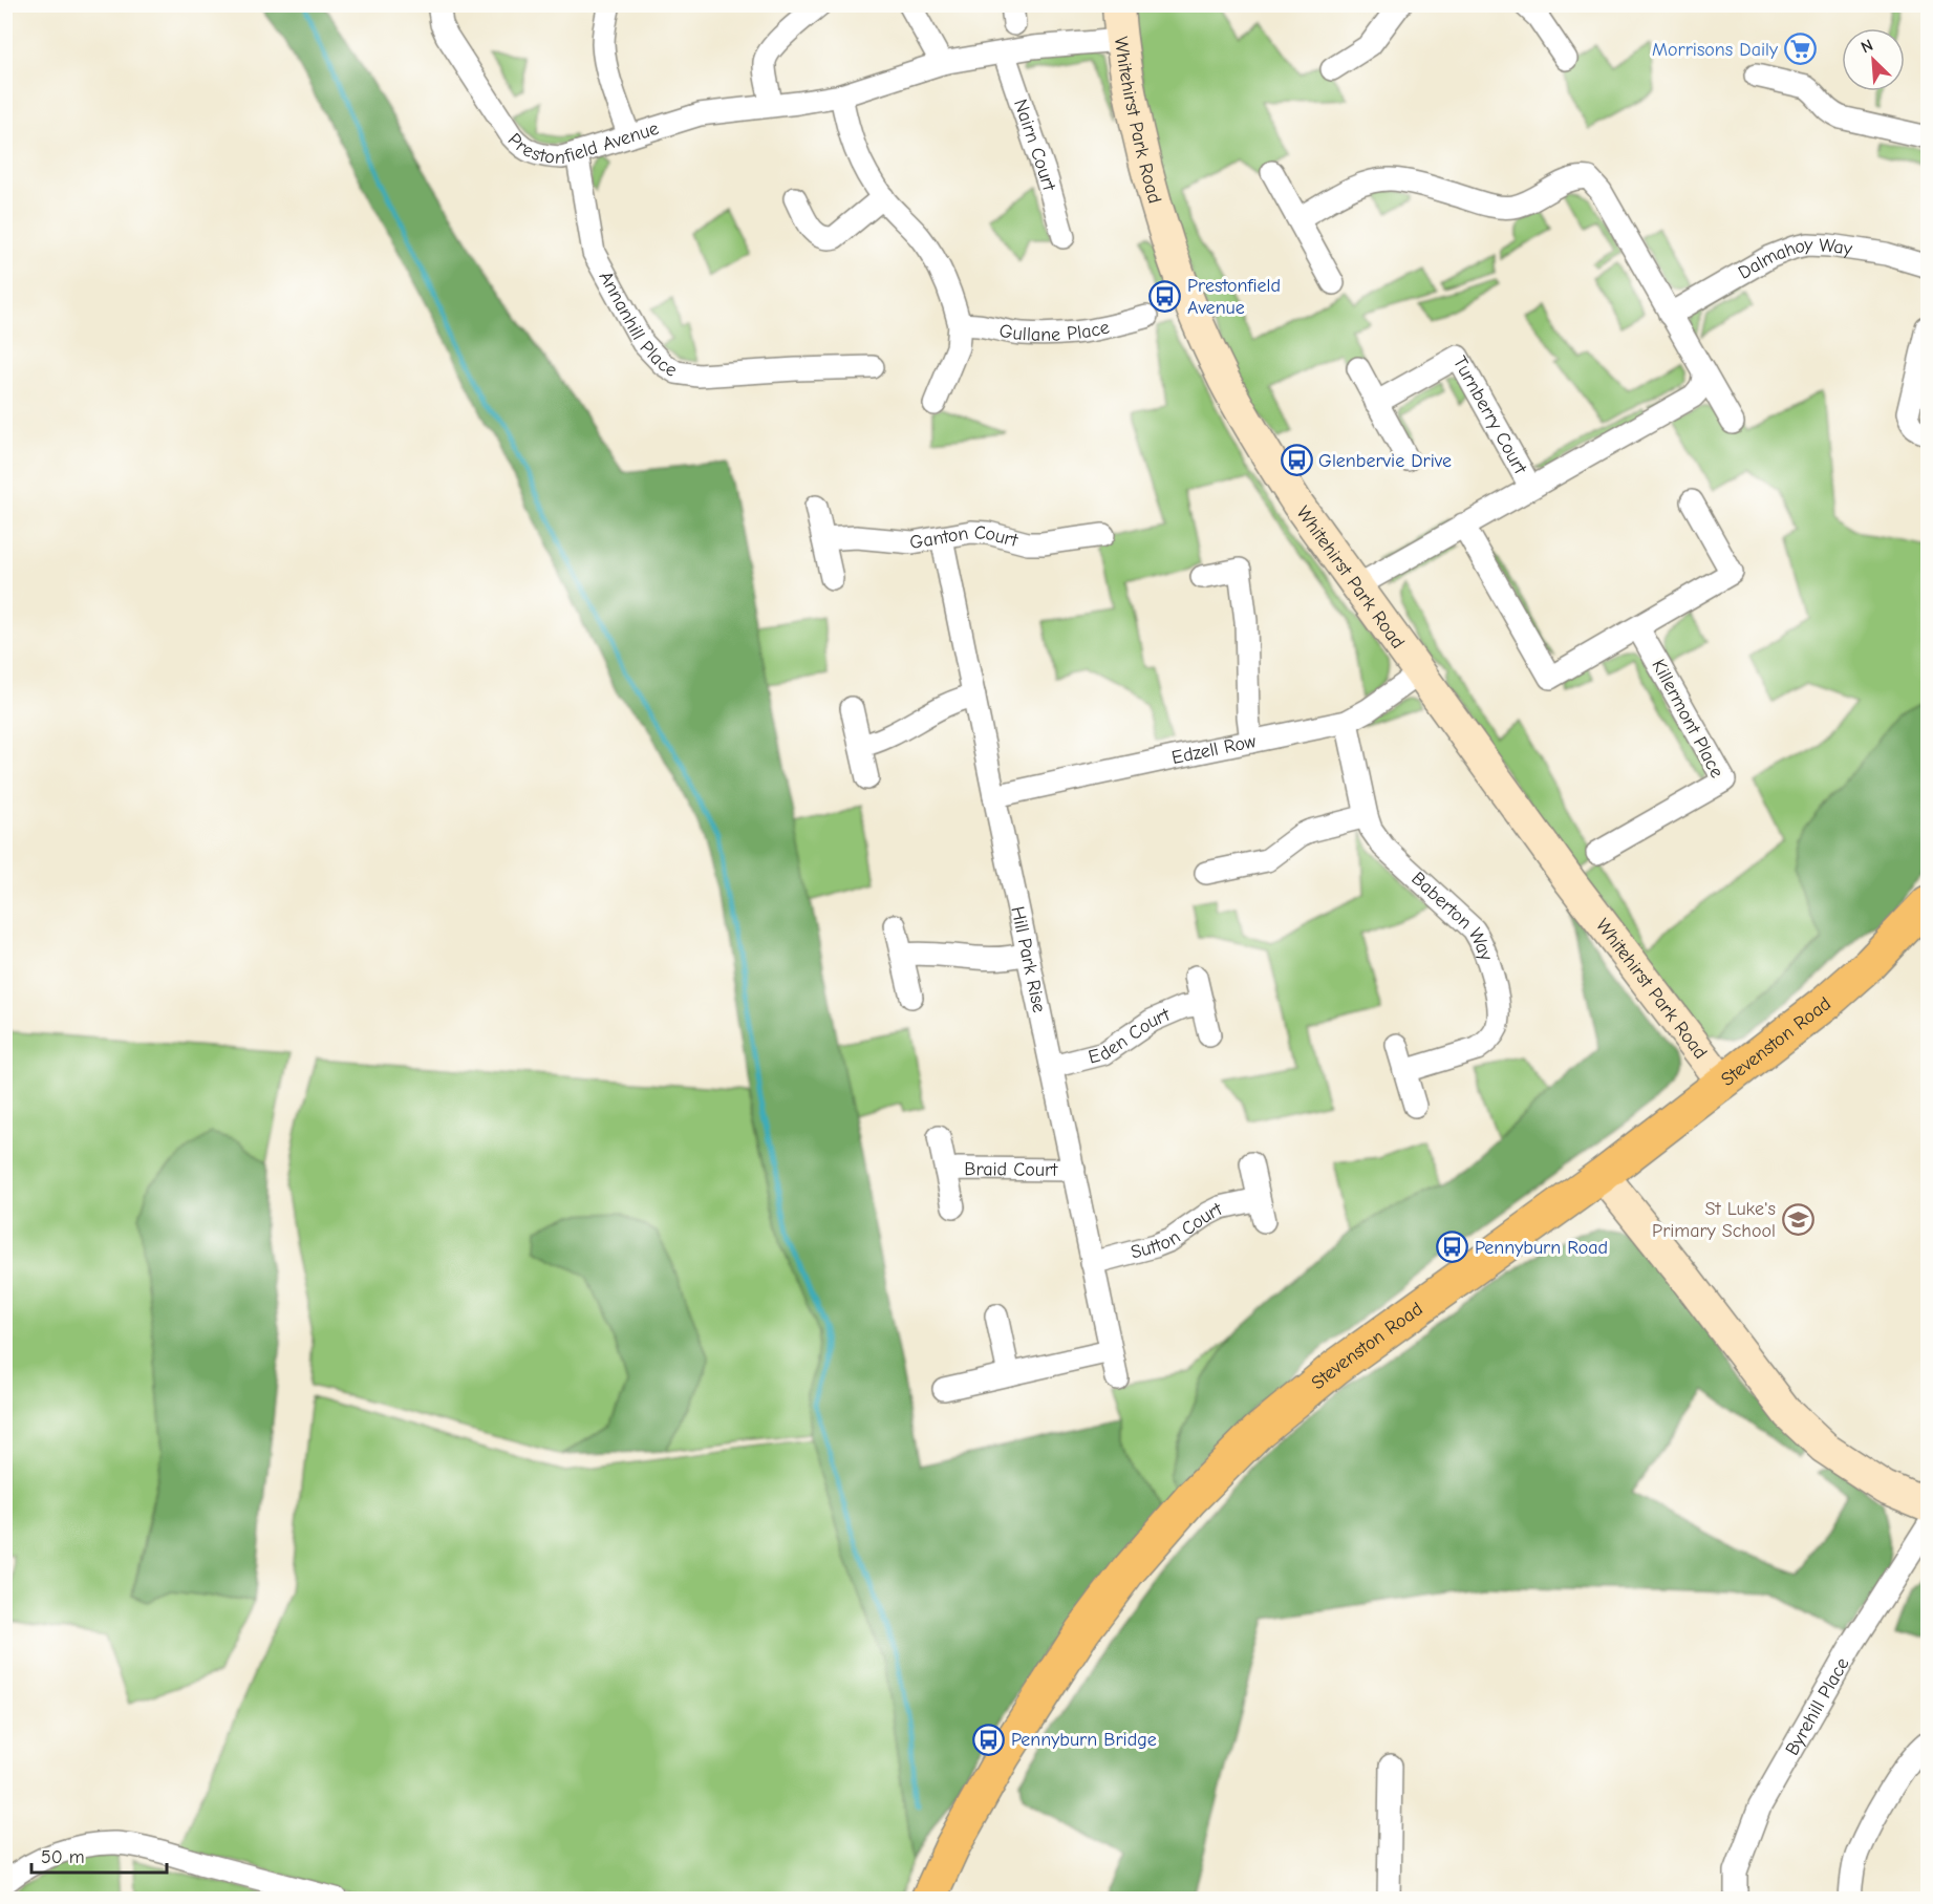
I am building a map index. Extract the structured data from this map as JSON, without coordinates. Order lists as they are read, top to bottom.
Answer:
{
  "streets": {
    "highway": ["Stevenston Road"],
    "street": [
      "Whitehirst Park Road",
      "Prestonfield Avenue",
      "Nairn Court",
      "Dalmahoy Way",
      "Annanhill Place",
      "Gullane Place",
      "Turnberry Court",
      "Ganton Court",
      "Killermont Place",
      "Edzell Row",
      "Baberton Way",
      "Hill Park Rise",
      "Eden Court",
      "Braid Court",
      "Sutton Court",
      "Byrehill Place"
    ]
  },
  "crossings": [
    ["Whitehirst Park Road", "Prestonfield Avenue"],
    ["Whitehirst Park Road", "Edzell Row"],
    ["Whitehirst Park Road", "Stevenston Road"],
    ["Prestonfield Avenue", "Nairn Court"],
    ["Prestonfield Avenue", "Annanhill Place"],
    ["Ganton Court", "Hill Park Rise"],
    ["Edzell Row", "Baberton Way"],
    ["Edzell Row", "Hill Park Rise"],
    ["Hill Park Rise", "Eden Court"],
    ["Hill Park Rise", "Braid Court"],
    ["Hill Park Rise", "Sutton Court"]
  ],
  "places": {
    "supermarket": ["Morrisons Daily"],
    "bus stop": [
      "Prestonfield Avenue",
      "Glenbervie Drive",
      "Pennyburn Road",
      "Pennyburn Bridge"
    ],
    "school or university": ["St Luke's Primary School"]
  },
  "scale_bar": "50 m",
  "north": "top left"
}
